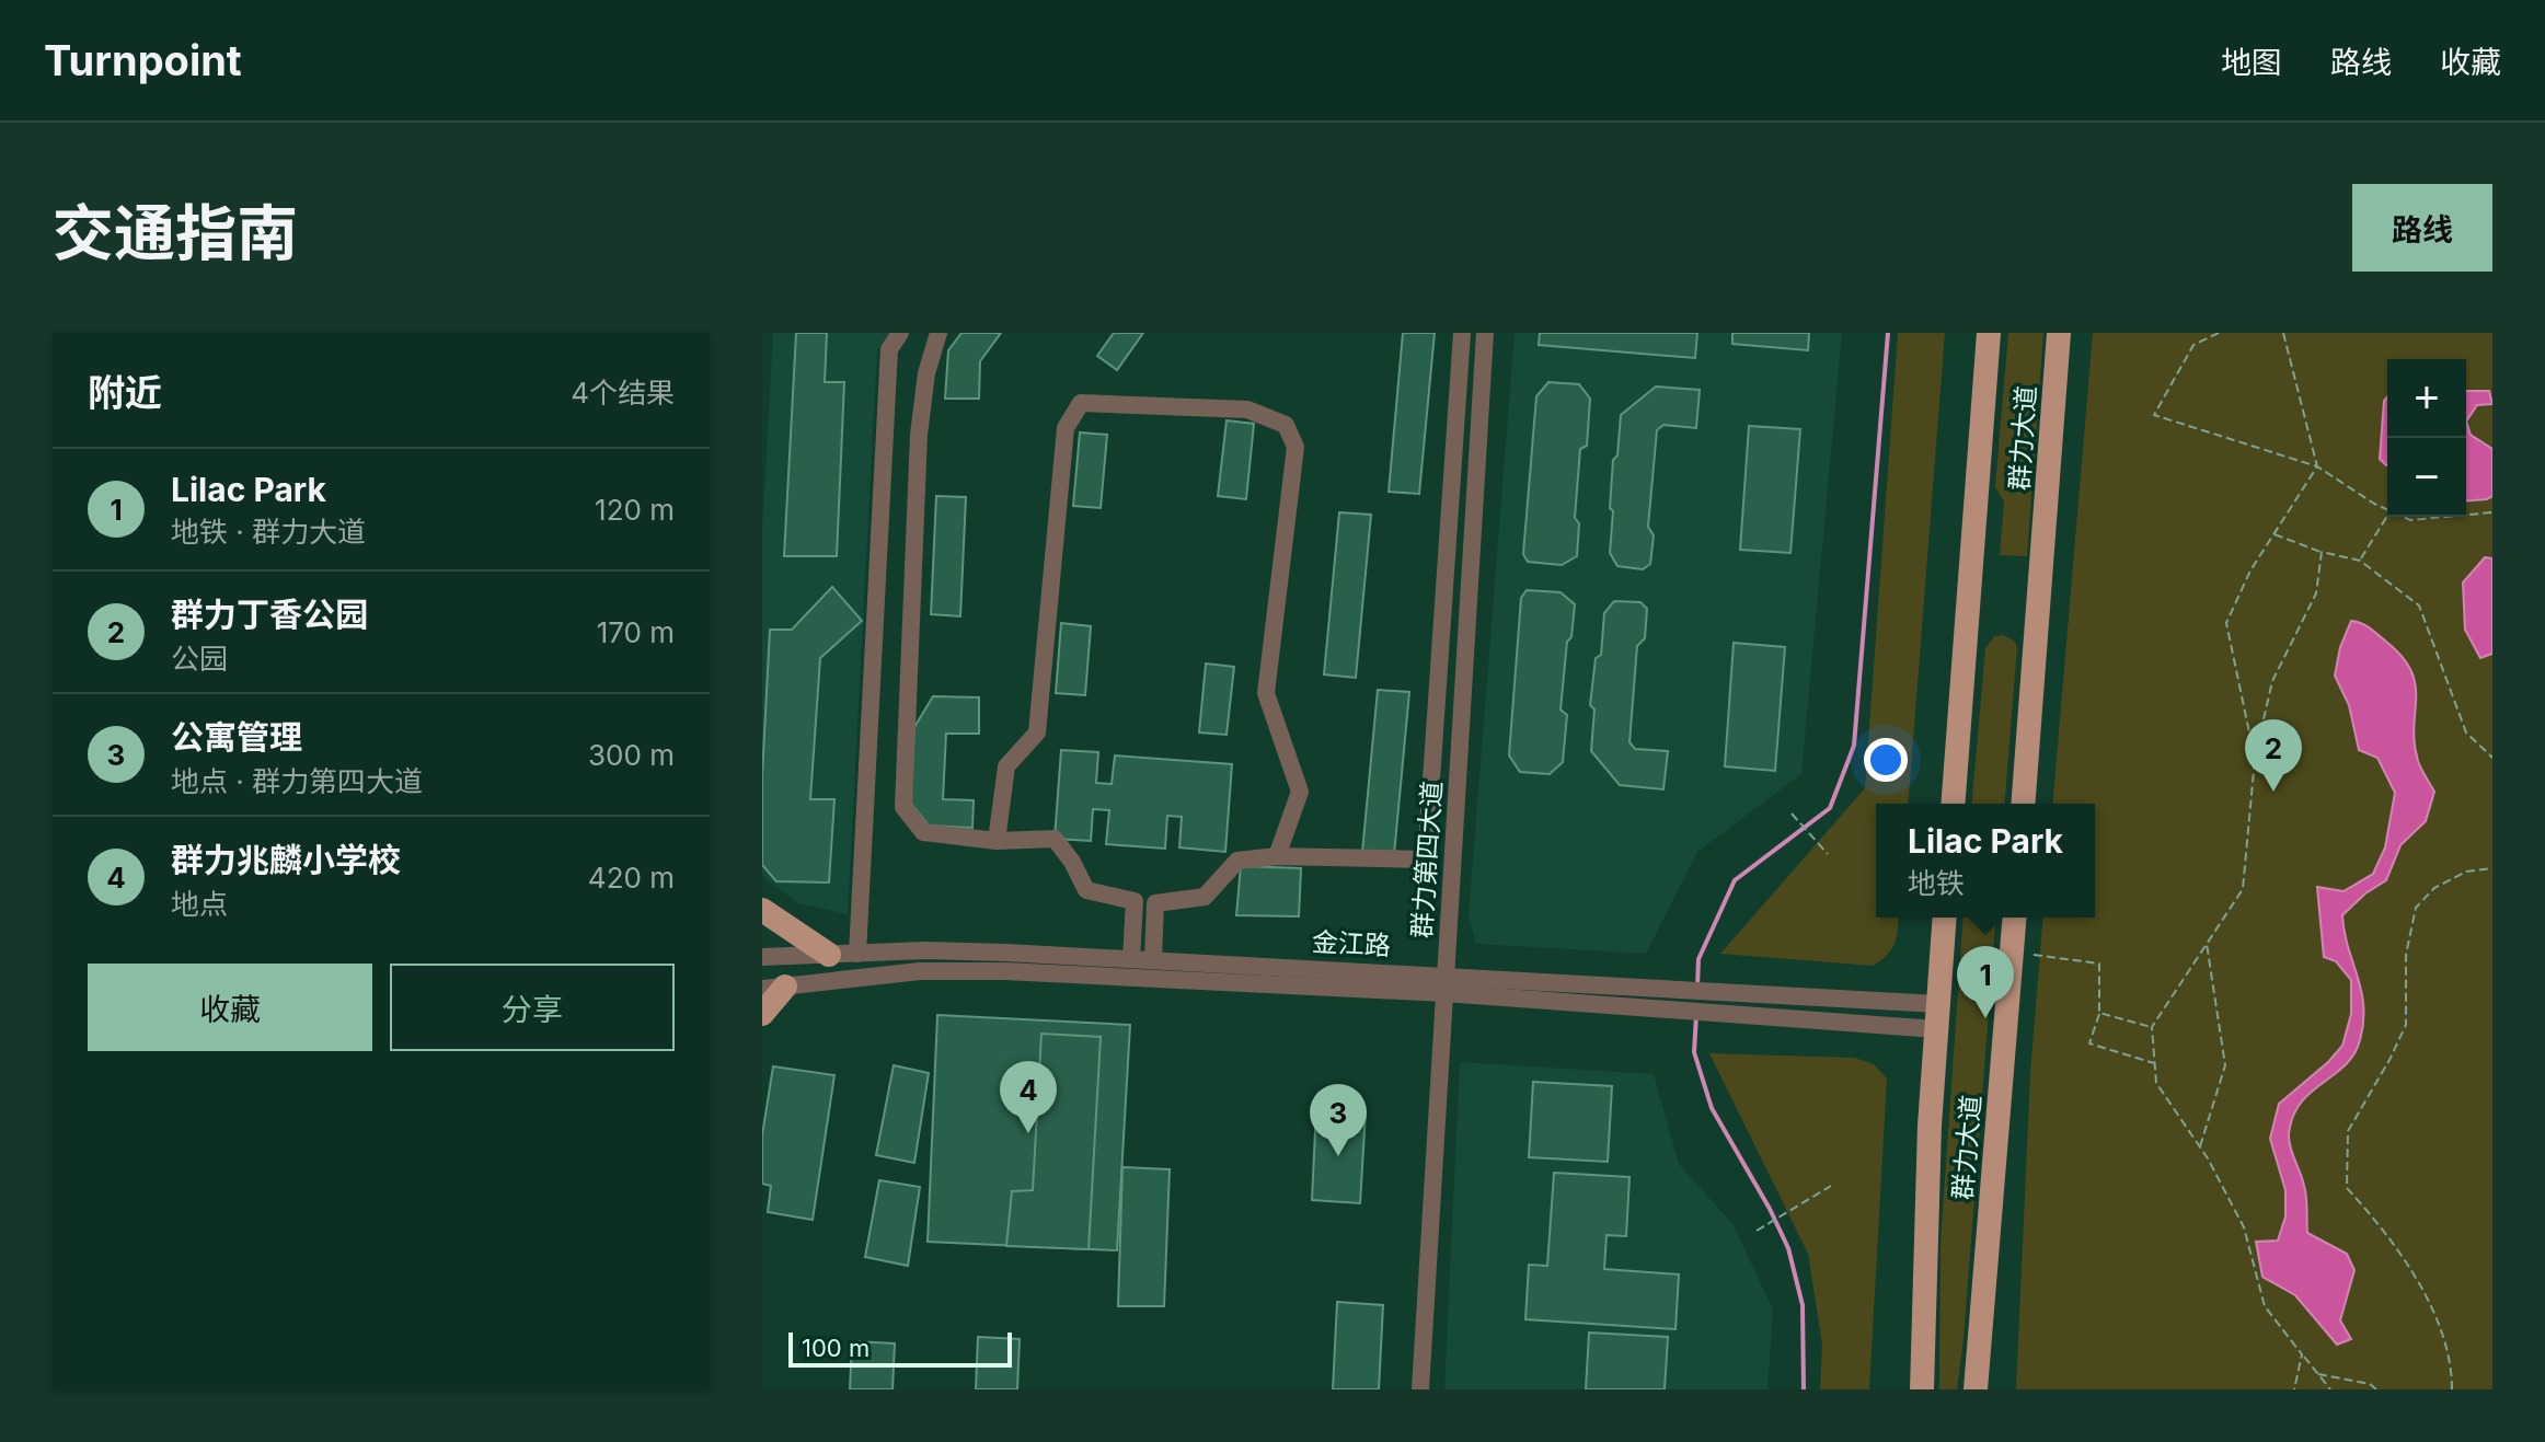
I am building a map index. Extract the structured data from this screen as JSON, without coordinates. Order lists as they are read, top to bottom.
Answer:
{
  "streets": {
    "main road": ["群力大道"],
    "street": ["群力第四大道", "金江路"]
  },
  "crossings": [
    ["群力大道", "金江路"],
    ["群力第四大道", "金江路"]
  ],
  "scale_bar": "100 m",
  "page": {
    "header": "Turnpoint",
    "nav": ["地图", "路线", "收藏"],
    "title": "交通指南",
    "buttons": [
      "路线",
      ["收藏", "分享"]
    ],
    "heading": ["附近", "4个结果"],
    "map_buttons": ["+", "−"],
    "list": [
      {
        "mark": "1",
        "name": "Lilac Park",
        "note": "地铁 · 群力大道",
        "value": "120 m"
      },
      {
        "mark": "2",
        "name": "群力丁香公园",
        "note": "公园",
        "value": "170 m"
      },
      {
        "mark": "3",
        "name": "公寓管理",
        "note": "地点 · 群力第四大道",
        "value": "300 m"
      },
      {
        "mark": "4",
        "name": "群力兆麟小学校",
        "note": "地点",
        "value": "420 m"
      }
    ],
    "pins": [
      "2",
      "1",
      "4",
      "3"
    ],
    "popup": ["Lilac Park", "地铁"],
    "scale": "100 m"
  }
}
